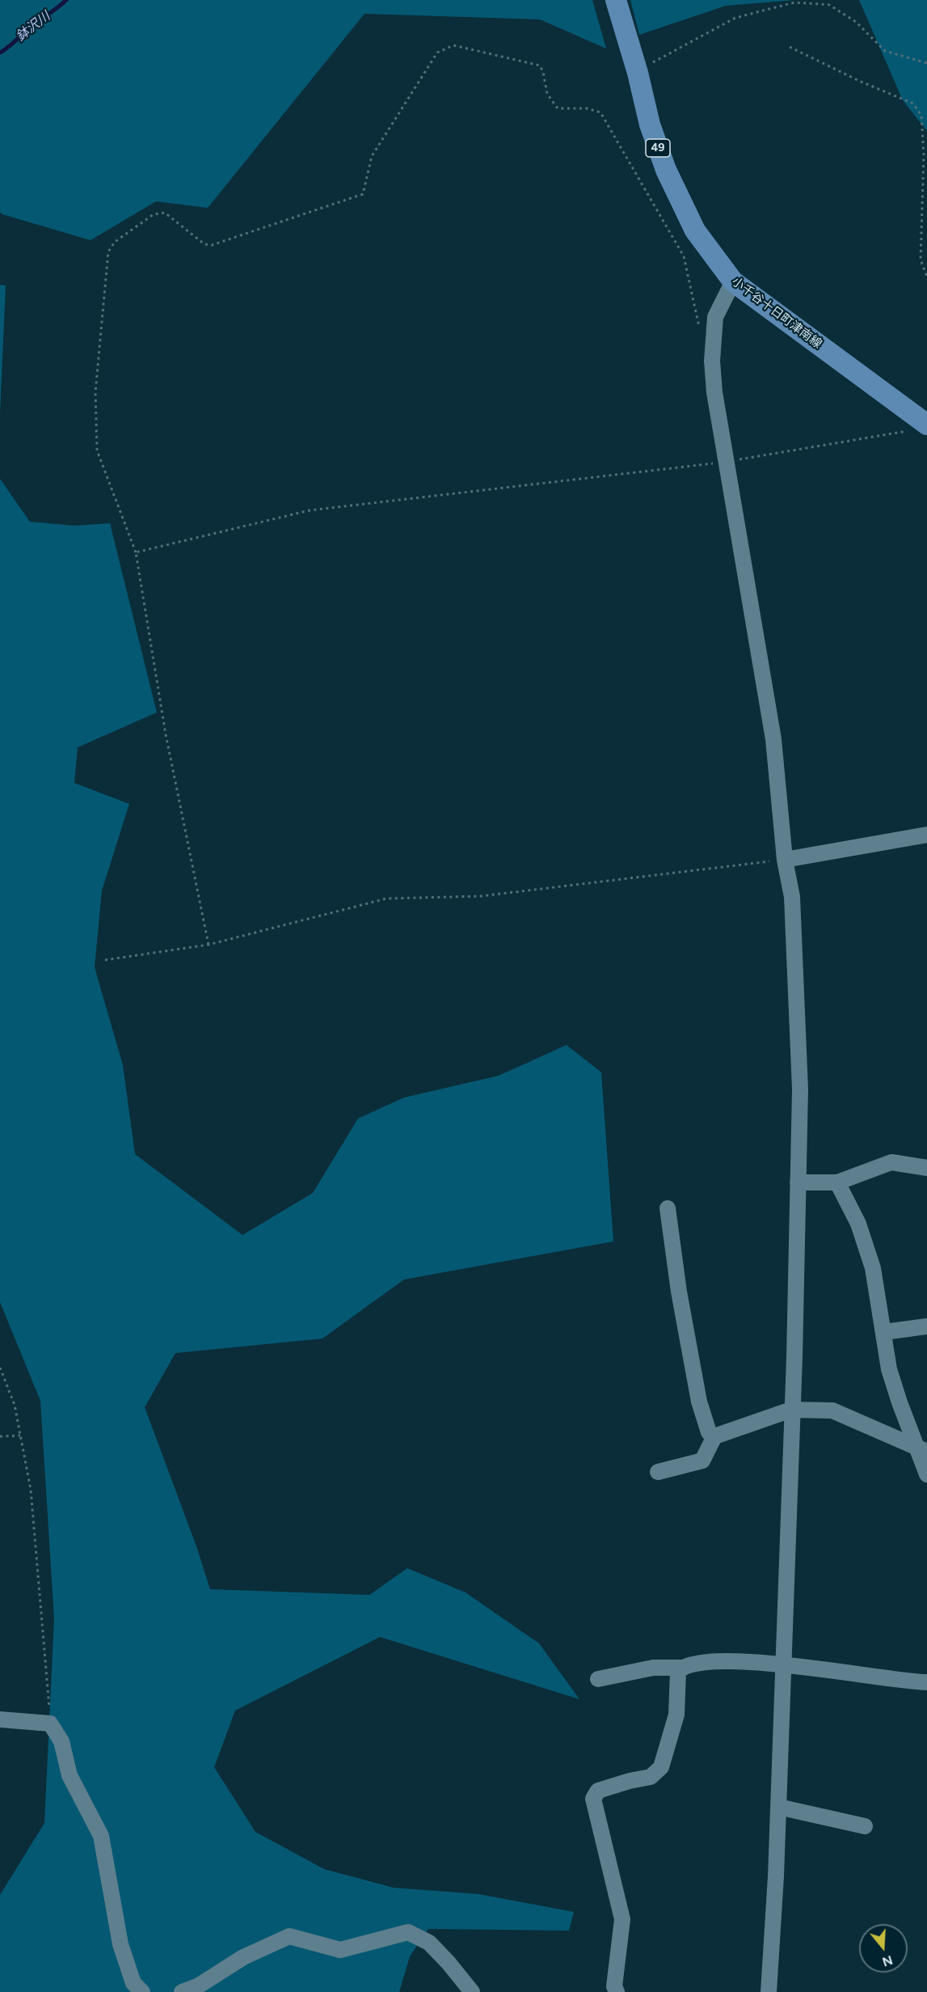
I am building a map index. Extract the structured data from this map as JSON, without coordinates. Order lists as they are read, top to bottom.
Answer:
{
  "streets": {
    "main road": ["49", "小千谷十日町津南線"]
  },
  "water": ["鉢沢川"],
  "north": "bottom"
}
